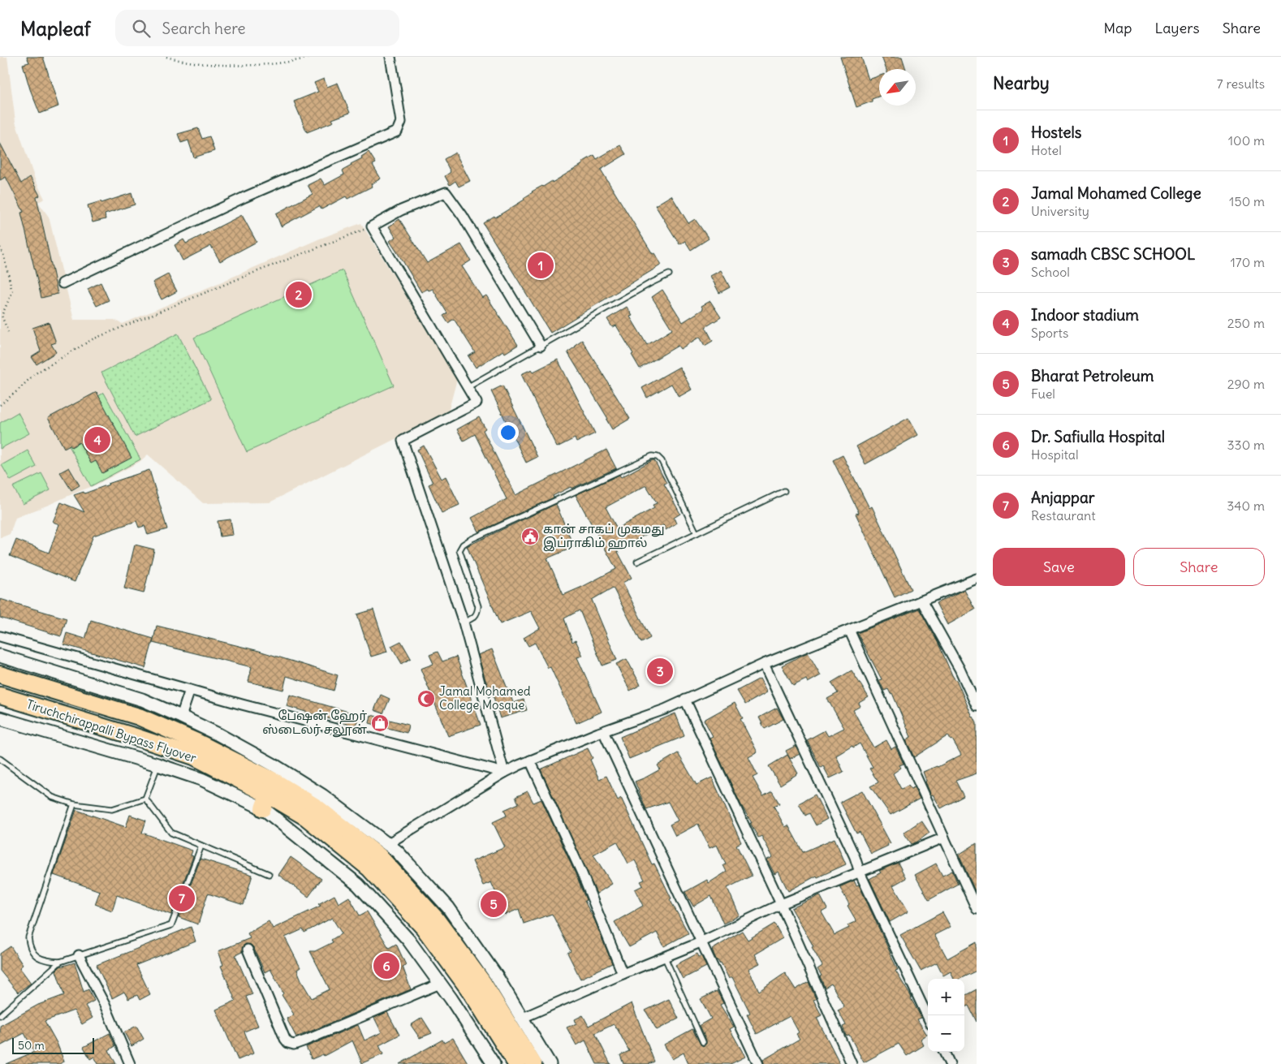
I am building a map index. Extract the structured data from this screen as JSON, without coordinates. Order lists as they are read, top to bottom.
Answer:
{
  "streets": {
    "highway": ["Tiruchchirappalli Bypass Flyover"]
  },
  "places": {
    "public building": ["கான் சாகப் முகமது இப்ராகிம் ஹால்"],
    "mosque": ["Jamal Mohamed College Mosque"],
    "shop": ["பேஷன் ஹேர் ஸ்டைலர் சலூன்"]
  },
  "scale_bar": "50 m",
  "north": "bottom left",
  "page": {
    "header": "Mapleaf",
    "search": "Search here",
    "nav": ["Map", "Layers", "Share"],
    "heading": ["Nearby", "7 results"],
    "list": [
      {
        "mark": "1",
        "name": "Hostels",
        "note": "Hotel",
        "value": "100 m"
      },
      {
        "mark": "2",
        "name": "Jamal Mohamed College",
        "note": "University",
        "value": "150 m"
      },
      {
        "mark": "3",
        "name": "samadh CBSC SCHOOL",
        "note": "School",
        "value": "170 m"
      },
      {
        "mark": "4",
        "name": "Indoor stadium",
        "note": "Sports",
        "value": "250 m"
      },
      {
        "mark": "5",
        "name": "Bharat Petroleum",
        "note": "Fuel",
        "value": "290 m"
      },
      {
        "mark": "6",
        "name": "Dr. Safiulla Hospital",
        "note": "Hospital",
        "value": "330 m"
      },
      {
        "mark": "7",
        "name": "Anjappar",
        "note": "Restaurant",
        "value": "340 m"
      }
    ],
    "pins": [
      "1",
      "2",
      "4",
      "3",
      "7",
      "5",
      "6"
    ],
    "buttons": ["Save", "Share"],
    "map_buttons": ["+", "−"],
    "scale": "50 m"
  }
}
